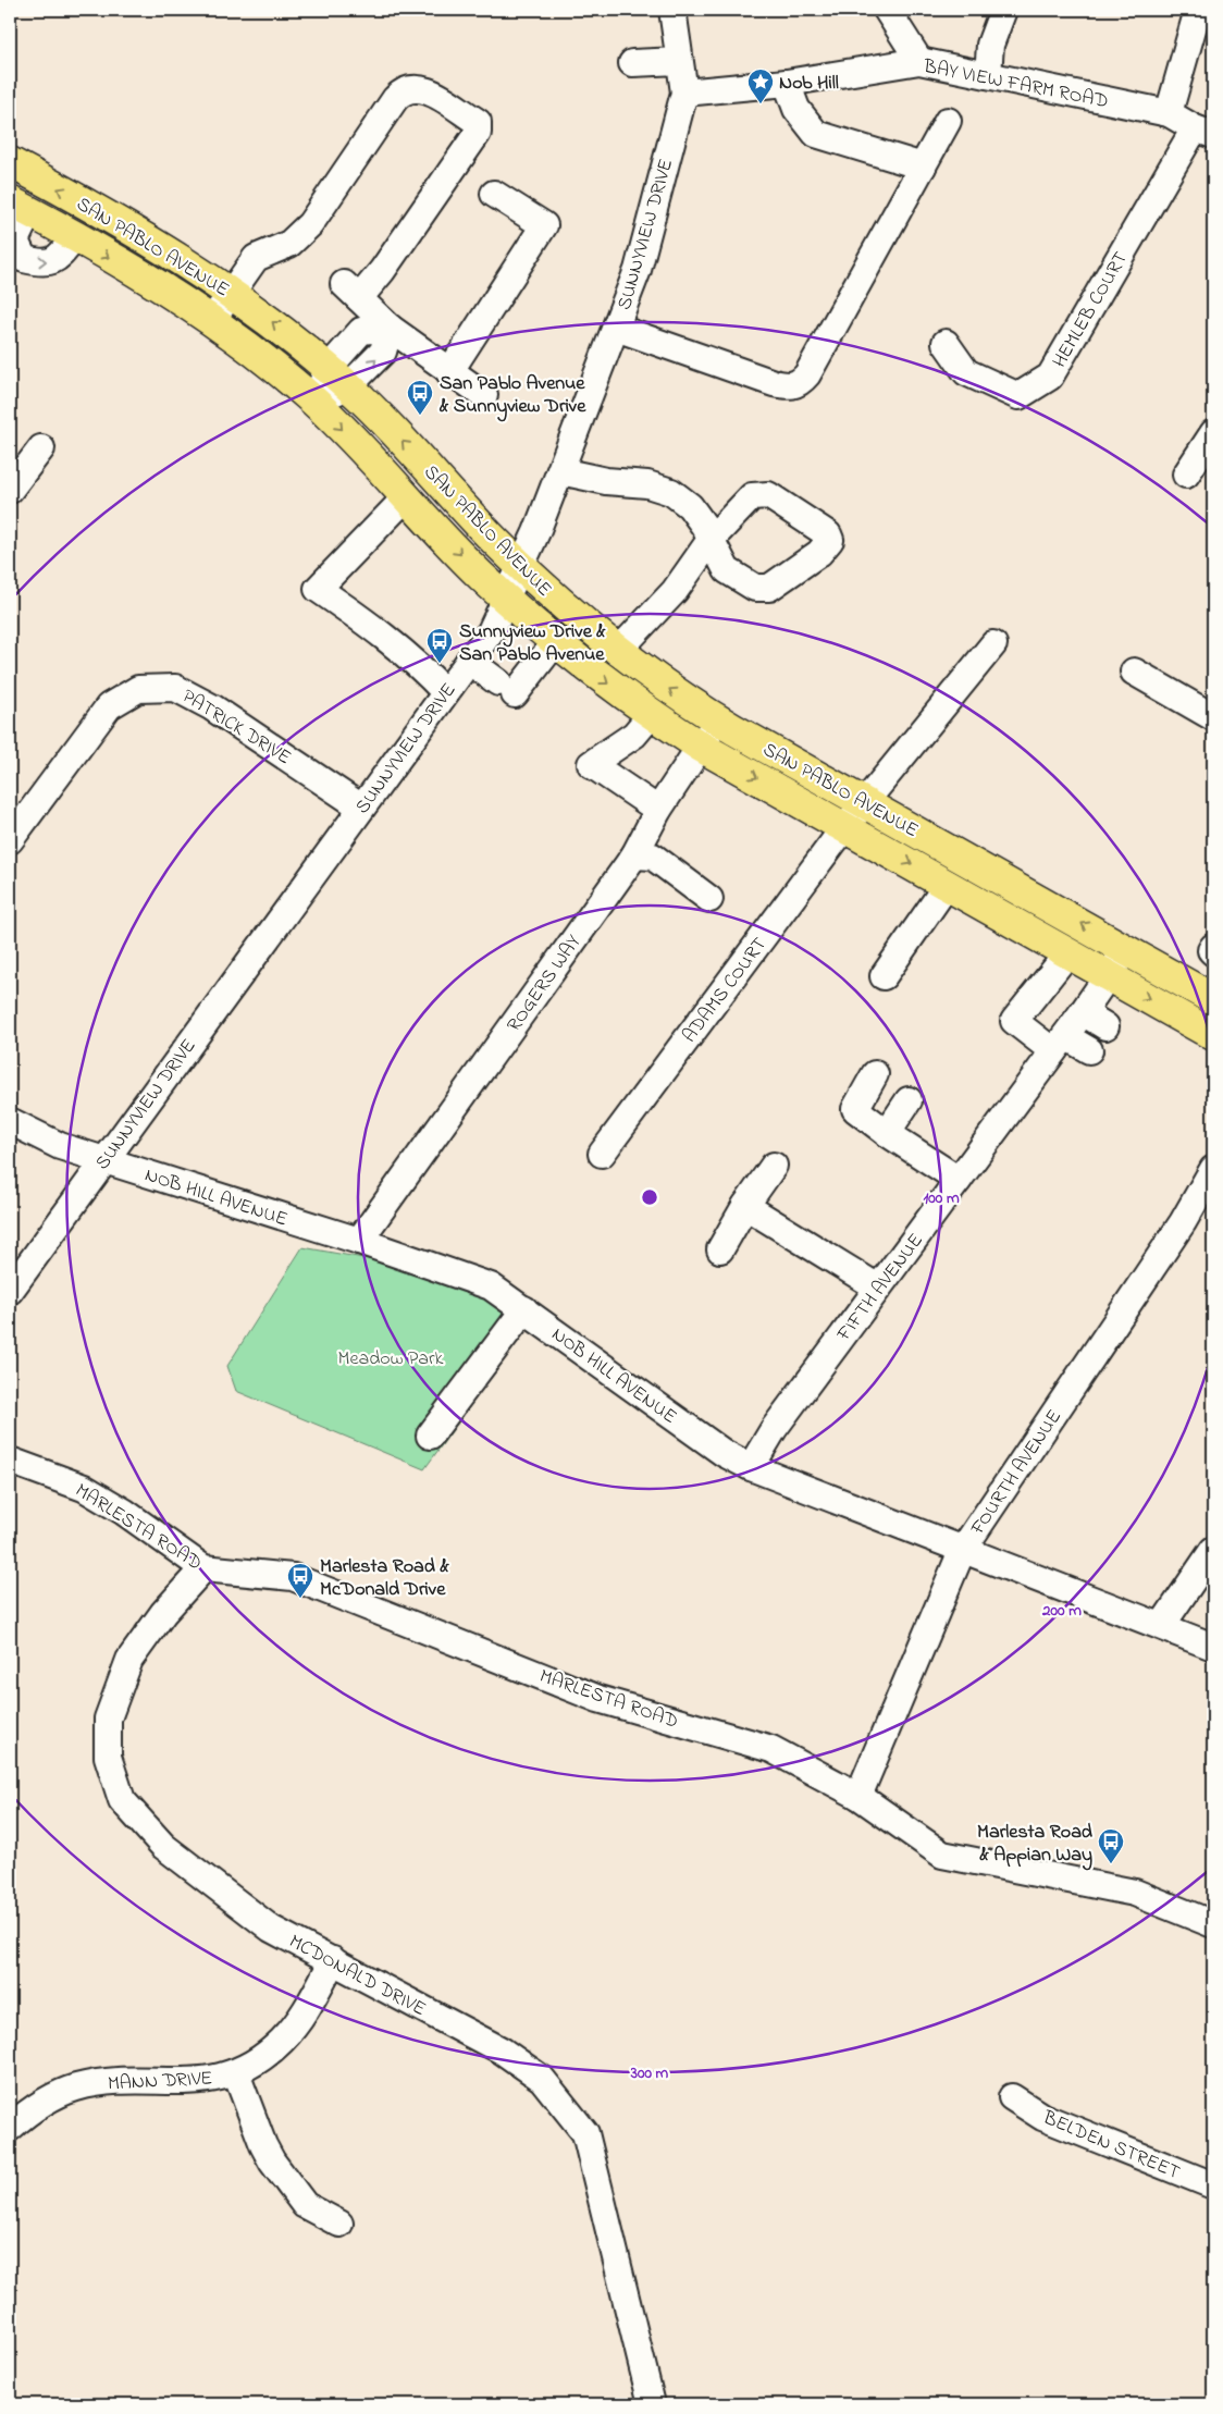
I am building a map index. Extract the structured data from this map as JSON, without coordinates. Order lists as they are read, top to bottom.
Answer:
{
  "streets": {
    "main road": ["SAN PABLO AVENUE"],
    "street": [
      "BAY VIEW FARM ROAD",
      "SUNNYVIEW DRIVE",
      "HEMLEB COURT",
      "PATRICK DRIVE",
      "ROGERS WAY",
      "ADAMS COURT",
      "NOB HILL AVENUE",
      "FIFTH AVENUE",
      "FOURTH AVENUE",
      "MARLESTA ROAD",
      "MCDONALD DRIVE",
      "MANN DRIVE",
      "BELDEN STREET"
    ]
  },
  "crossings": [
    ["BAY VIEW FARM ROAD", "SUNNYVIEW DRIVE"],
    ["BAY VIEW FARM ROAD", "HEMLEB COURT"],
    ["SUNNYVIEW DRIVE", "SAN PABLO AVENUE"],
    ["SUNNYVIEW DRIVE", "PATRICK DRIVE"],
    ["SUNNYVIEW DRIVE", "NOB HILL AVENUE"],
    ["SAN PABLO AVENUE", "ROGERS WAY"],
    ["SAN PABLO AVENUE", "ADAMS COURT"],
    ["SAN PABLO AVENUE", "FIFTH AVENUE"],
    ["ROGERS WAY", "NOB HILL AVENUE"],
    ["NOB HILL AVENUE", "FIFTH AVENUE"],
    ["NOB HILL AVENUE", "FOURTH AVENUE"],
    ["FOURTH AVENUE", "MARLESTA ROAD"],
    ["MARLESTA ROAD", "MCDONALD DRIVE"],
    ["MCDONALD DRIVE", "MANN DRIVE"]
  ],
  "parks": ["Meadow Park"],
  "places": {
    "place": ["Nob Hill"],
    "bus stop": [
      "San Pablo Avenue & Sunnyview Drive",
      "Sunnyview Drive & San Pablo Avenue",
      "Marlesta Road & McDonald Drive",
      "Marlesta Road & Appian Way"
    ]
  },
  "rings": ["100 m", "200 m", "300 m"]
}
